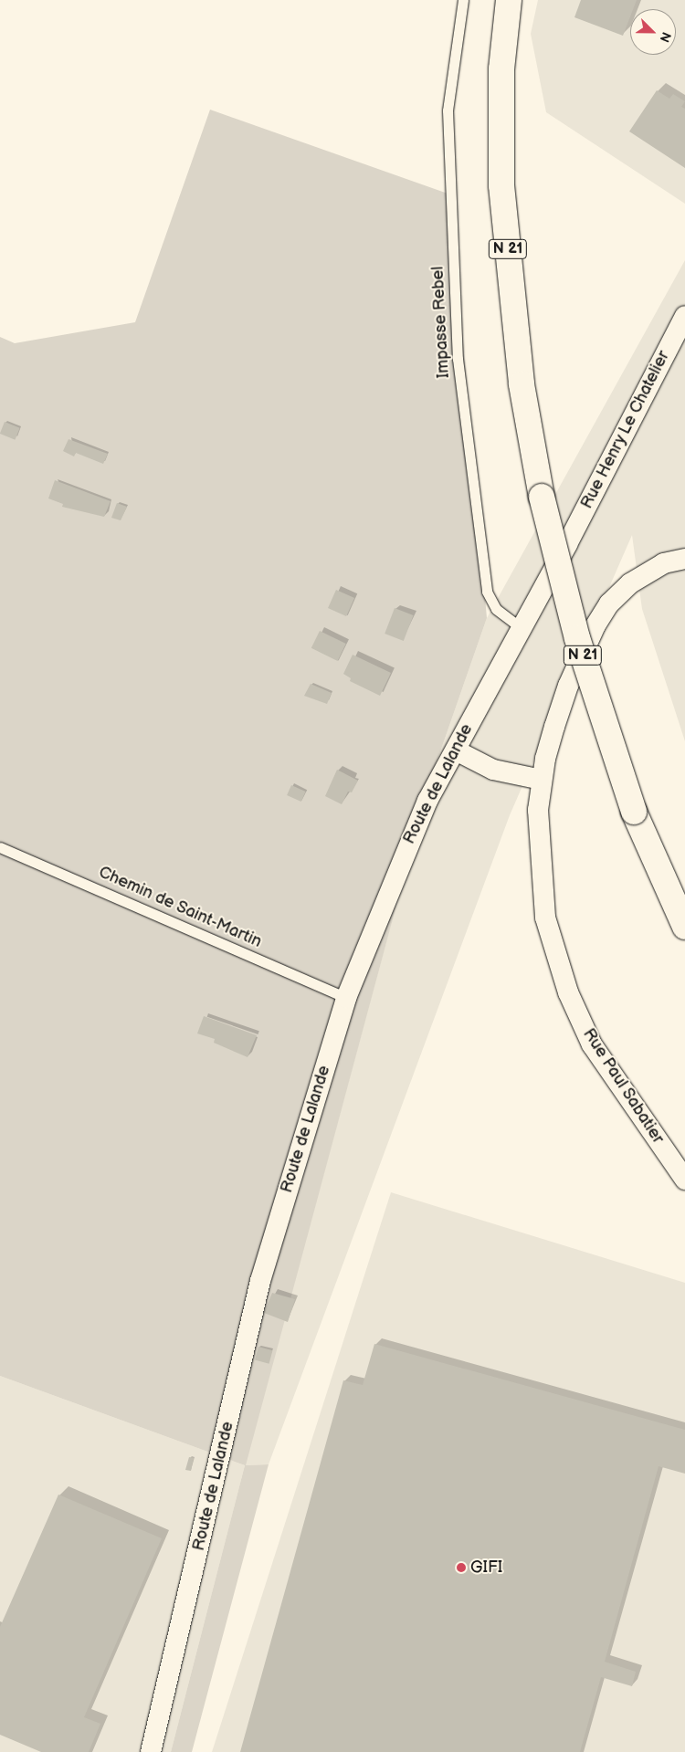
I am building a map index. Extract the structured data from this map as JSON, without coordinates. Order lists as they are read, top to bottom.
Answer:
{
  "streets": {
    "main road": ["N 21"],
    "street": ["Rue Henry Le Chatelier", "Route de Lalande", "Rue Paul Sabatier"],
    "lane": ["Impasse Rebel", "Chemin de Saint-Martin"]
  },
  "crossings": [
    ["Impasse Rebel", "Route de Lalande"],
    ["Rue Henry Le Chatelier", "Route de Lalande"],
    ["Route de Lalande", "Chemin de Saint-Martin"]
  ],
  "places": ["GIFI"],
  "north": "bottom right"
}
